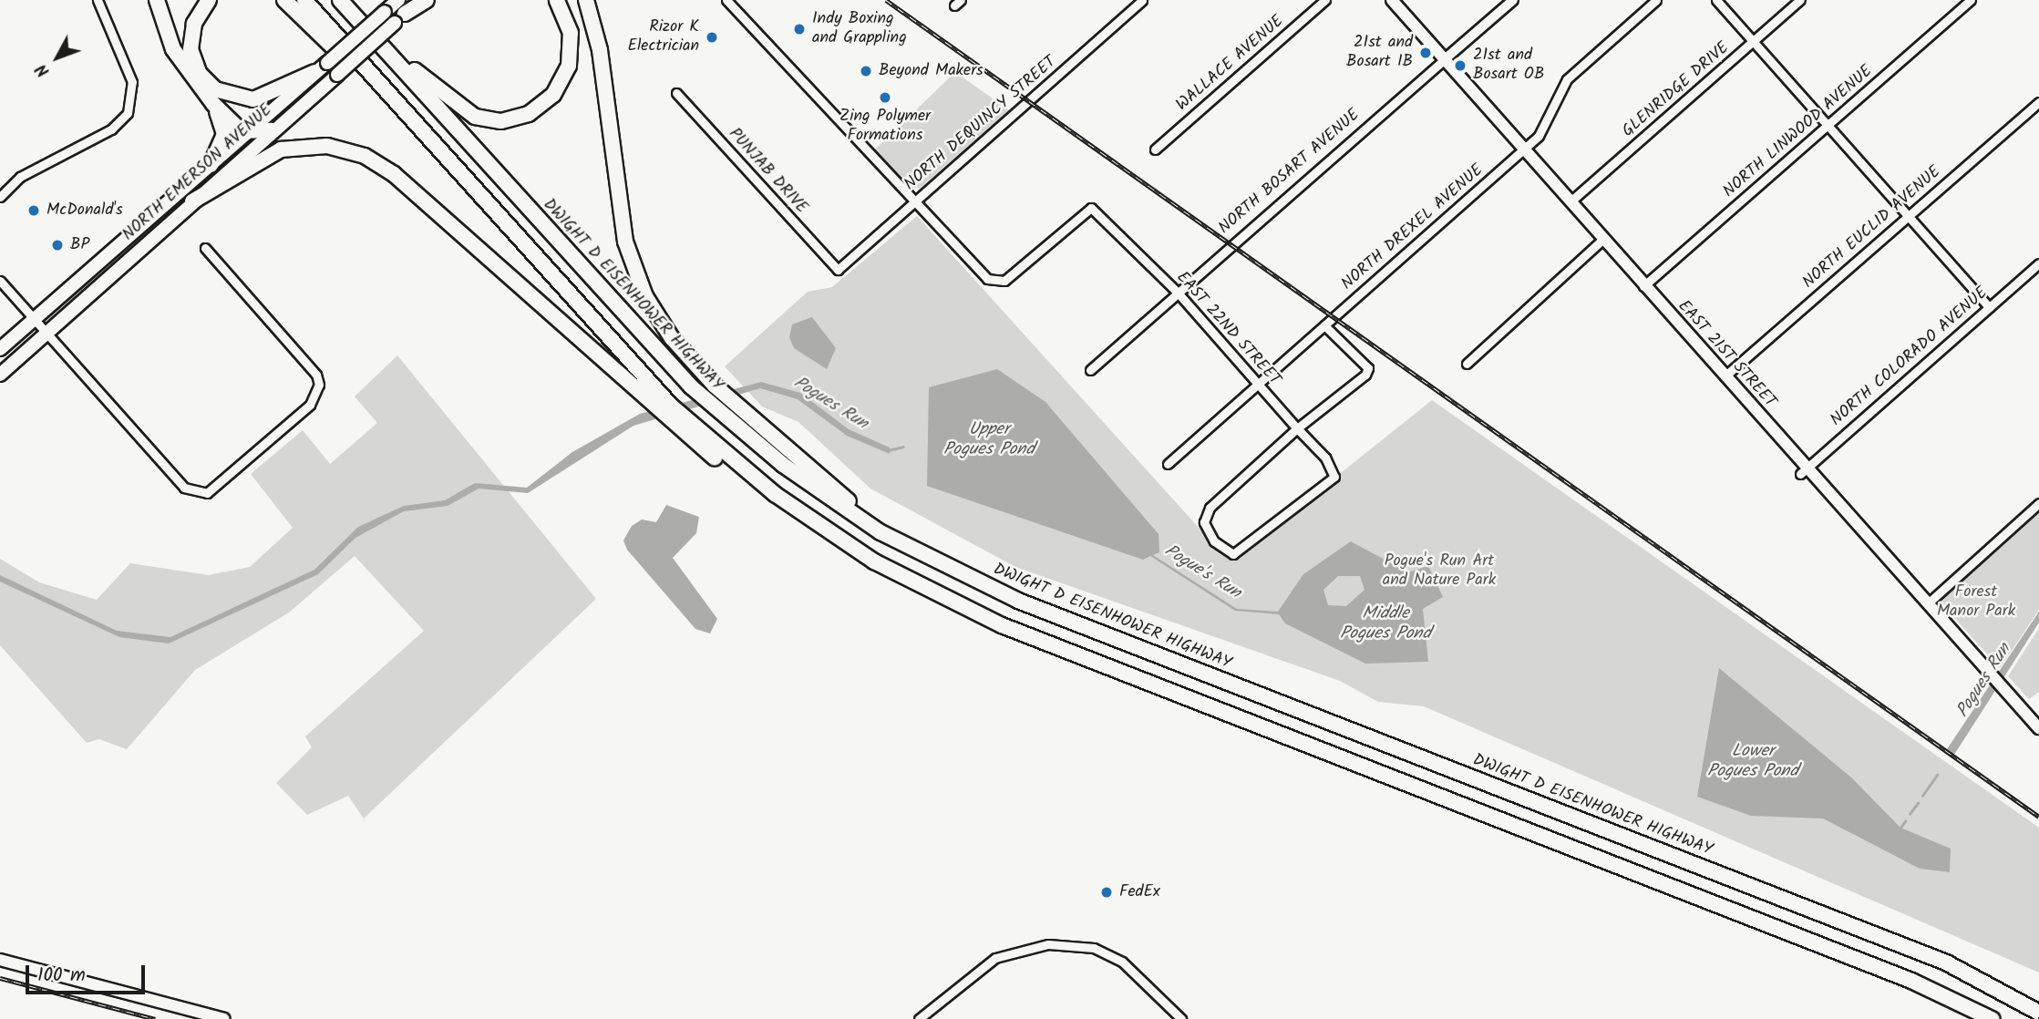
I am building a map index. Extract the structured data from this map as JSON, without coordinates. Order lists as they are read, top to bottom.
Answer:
{
  "streets": {
    "highway": ["DWIGHT D EISENHOWER HIGHWAY"],
    "main road": ["NORTH EMERSON AVENUE", "EAST 21ST STREET"],
    "street": [
      "WALLACE AVENUE",
      "GLENRIDGE DRIVE",
      "NORTH DEQUINCY STREET",
      "NORTH LINWOOD AVENUE",
      "PUNJAB DRIVE",
      "NORTH BOSART AVENUE",
      "NORTH DREXEL AVENUE",
      "NORTH EUCLID AVENUE",
      "EAST 22ND STREET",
      "NORTH COLORADO AVENUE"
    ]
  },
  "crossings": [
    ["GLENRIDGE DRIVE", "EAST 21ST STREET"],
    ["NORTH DEQUINCY STREET", "PUNJAB DRIVE"],
    ["NORTH DEQUINCY STREET", "EAST 22ND STREET"],
    ["NORTH LINWOOD AVENUE", "EAST 21ST STREET"],
    ["NORTH BOSART AVENUE", "EAST 22ND STREET"],
    ["NORTH BOSART AVENUE", "EAST 21ST STREET"],
    ["NORTH DREXEL AVENUE", "EAST 22ND STREET"],
    ["NORTH DREXEL AVENUE", "EAST 21ST STREET"],
    ["NORTH EUCLID AVENUE", "EAST 21ST STREET"],
    ["EAST 21ST STREET", "NORTH COLORADO AVENUE"]
  ],
  "water": [
    "Pogues Run",
    "Upper Pogues Pond",
    "Pogue's Run",
    "Middle Pogues Pond",
    "Lower Pogues Pond"
  ],
  "parks": ["Pogue's Run Art and Nature Park", "Forest Manor Park"],
  "places": [
    "Indy Boxing and Grappling",
    "Rizor K Electrician",
    "21st and Bosart IB",
    "21st and Bosart OB",
    "Beyond Makers",
    "Zing Polymer Formations",
    "McDonald's",
    "BP",
    "FedEx"
  ],
  "scale_bar": "100 m",
  "north": "bottom left"
}
